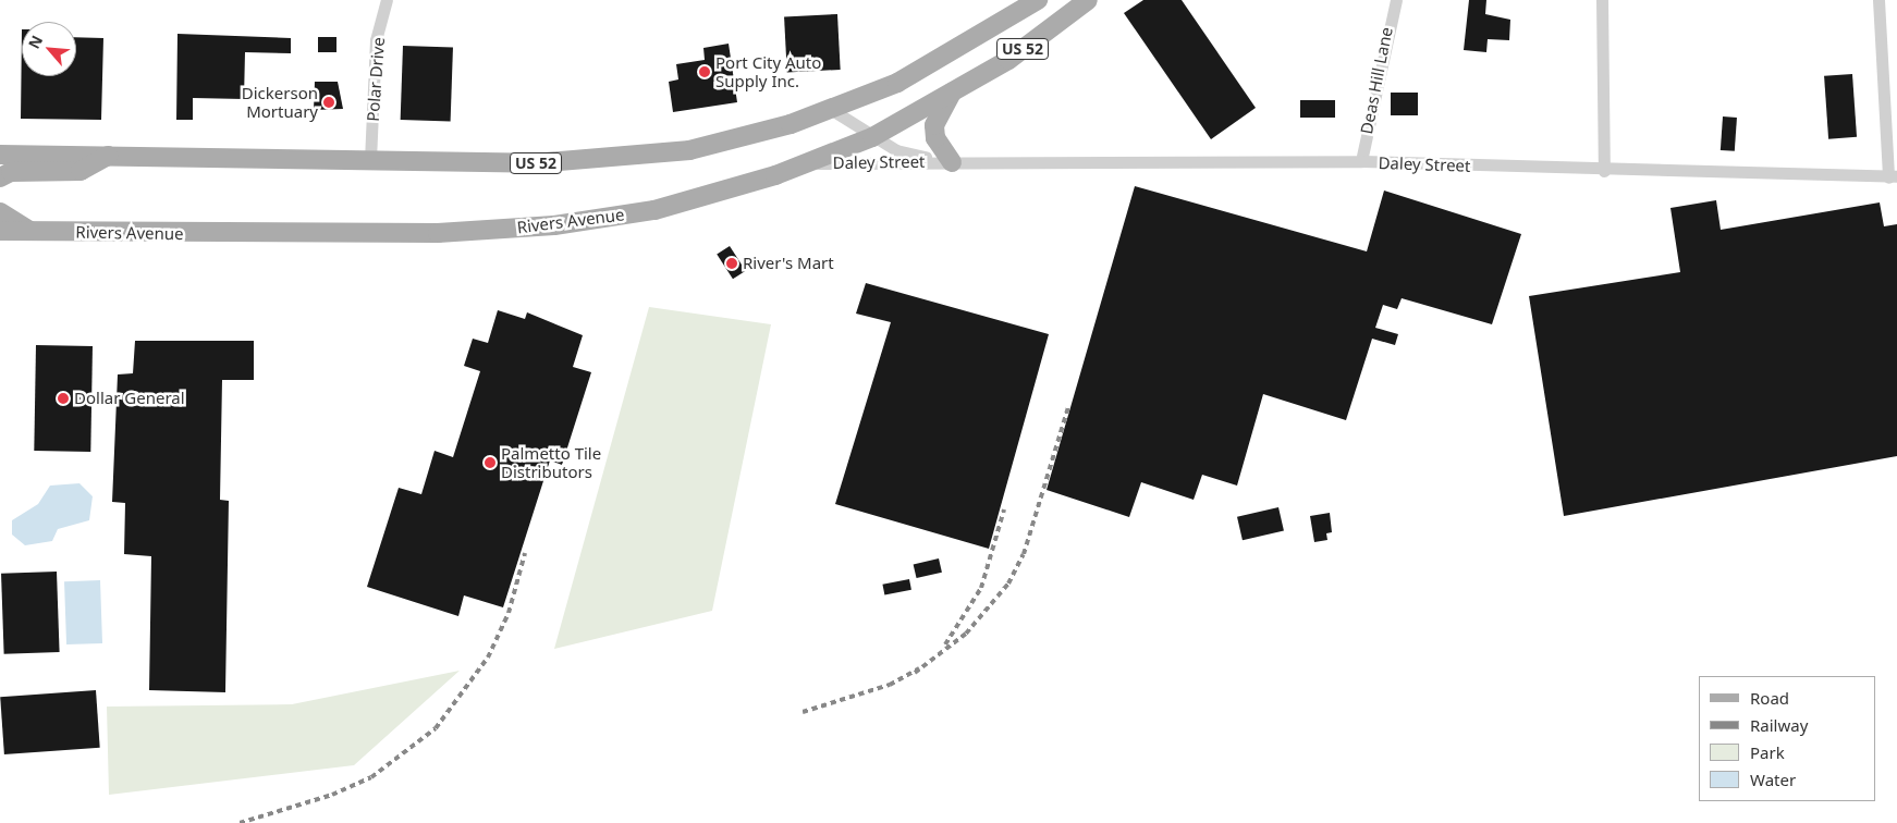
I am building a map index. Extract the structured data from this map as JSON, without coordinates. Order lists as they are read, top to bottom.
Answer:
{
  "streets": {
    "main road": ["US 52", "Rivers Avenue"],
    "street": ["Polar Drive", "Deas Hill Lane", "Daley Street"]
  },
  "crossings": [
    ["US 52", "Polar Drive"],
    ["US 52", "Daley Street"],
    ["Deas Hill Lane", "Daley Street"],
    ["Daley Street", "Rivers Avenue"]
  ],
  "places": [
    "Port City Auto Supply Inc.",
    "Dickerson Mortuary",
    "River's Mart",
    "Dollar General",
    "Palmetto Tile Distributors"
  ],
  "legend": [
    "Road",
    "Railway",
    "Park",
    "Water"
  ],
  "north": "top left"
}
